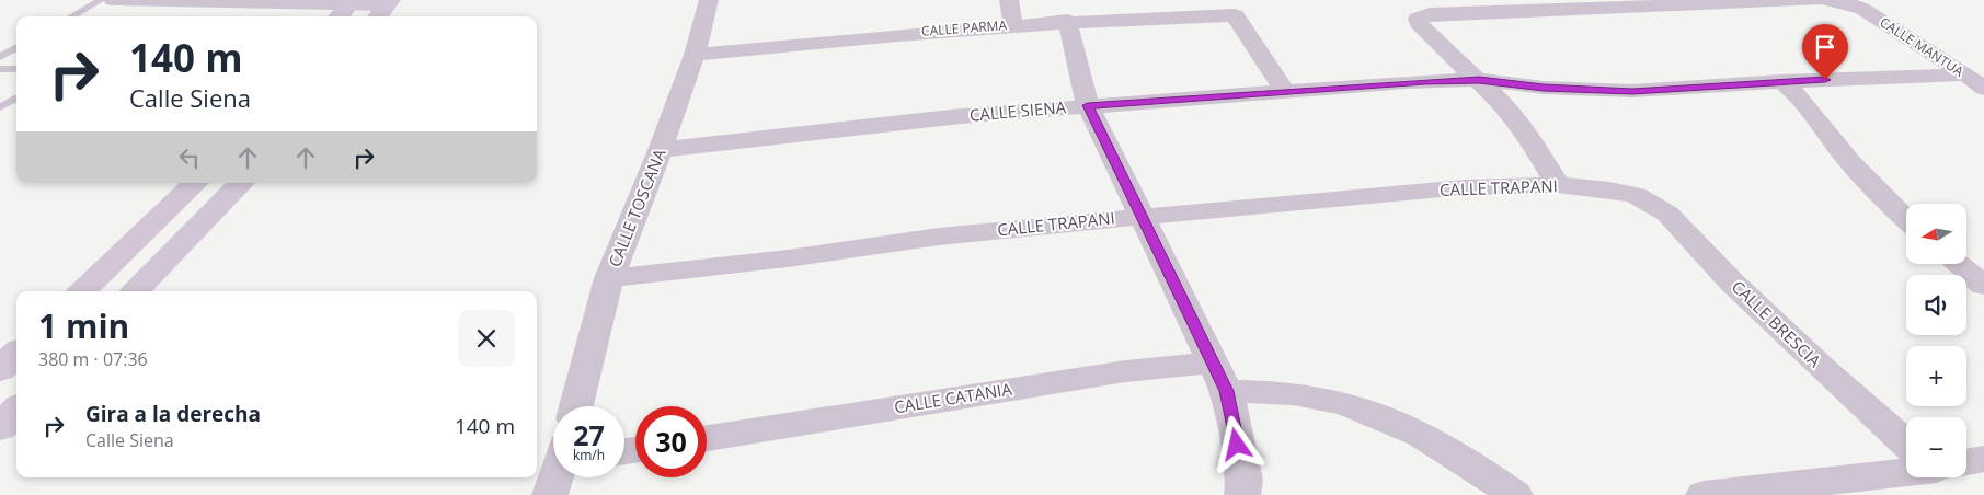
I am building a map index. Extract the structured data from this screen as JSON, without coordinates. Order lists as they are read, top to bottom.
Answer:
{
  "streets": {
    "street": [
      "CALLE PARMA",
      "CALLE MANTUA",
      "CALLE SIENA",
      "CALLE TRAPANI",
      "CALLE TOSCANA",
      "CALLE BRESCIA",
      "CALLE CATANIA"
    ]
  },
  "crossings": [
    ["CALLE PARMA", "CALLE SIENA"],
    ["CALLE PARMA", "CALLE TOSCANA"],
    ["CALLE MANTUA", "CALLE SIENA"],
    ["CALLE SIENA", "CALLE TOSCANA"],
    ["CALLE TRAPANI", "CALLE TOSCANA"],
    ["CALLE TRAPANI", "CALLE BRESCIA"]
  ],
  "north": "left",
  "page": {
    "turn": ["140 m", "Calle Siena"],
    "map_buttons": ["+", "−"],
    "heading": ["1 min", "380 m · 07:36"],
    "list": [
      {
        "name": "Gira a la derecha",
        "note": "Calle Siena",
        "value": "140 m"
      }
    ],
    "speed": "27 km/h",
    "limit": "30"
  }
}
